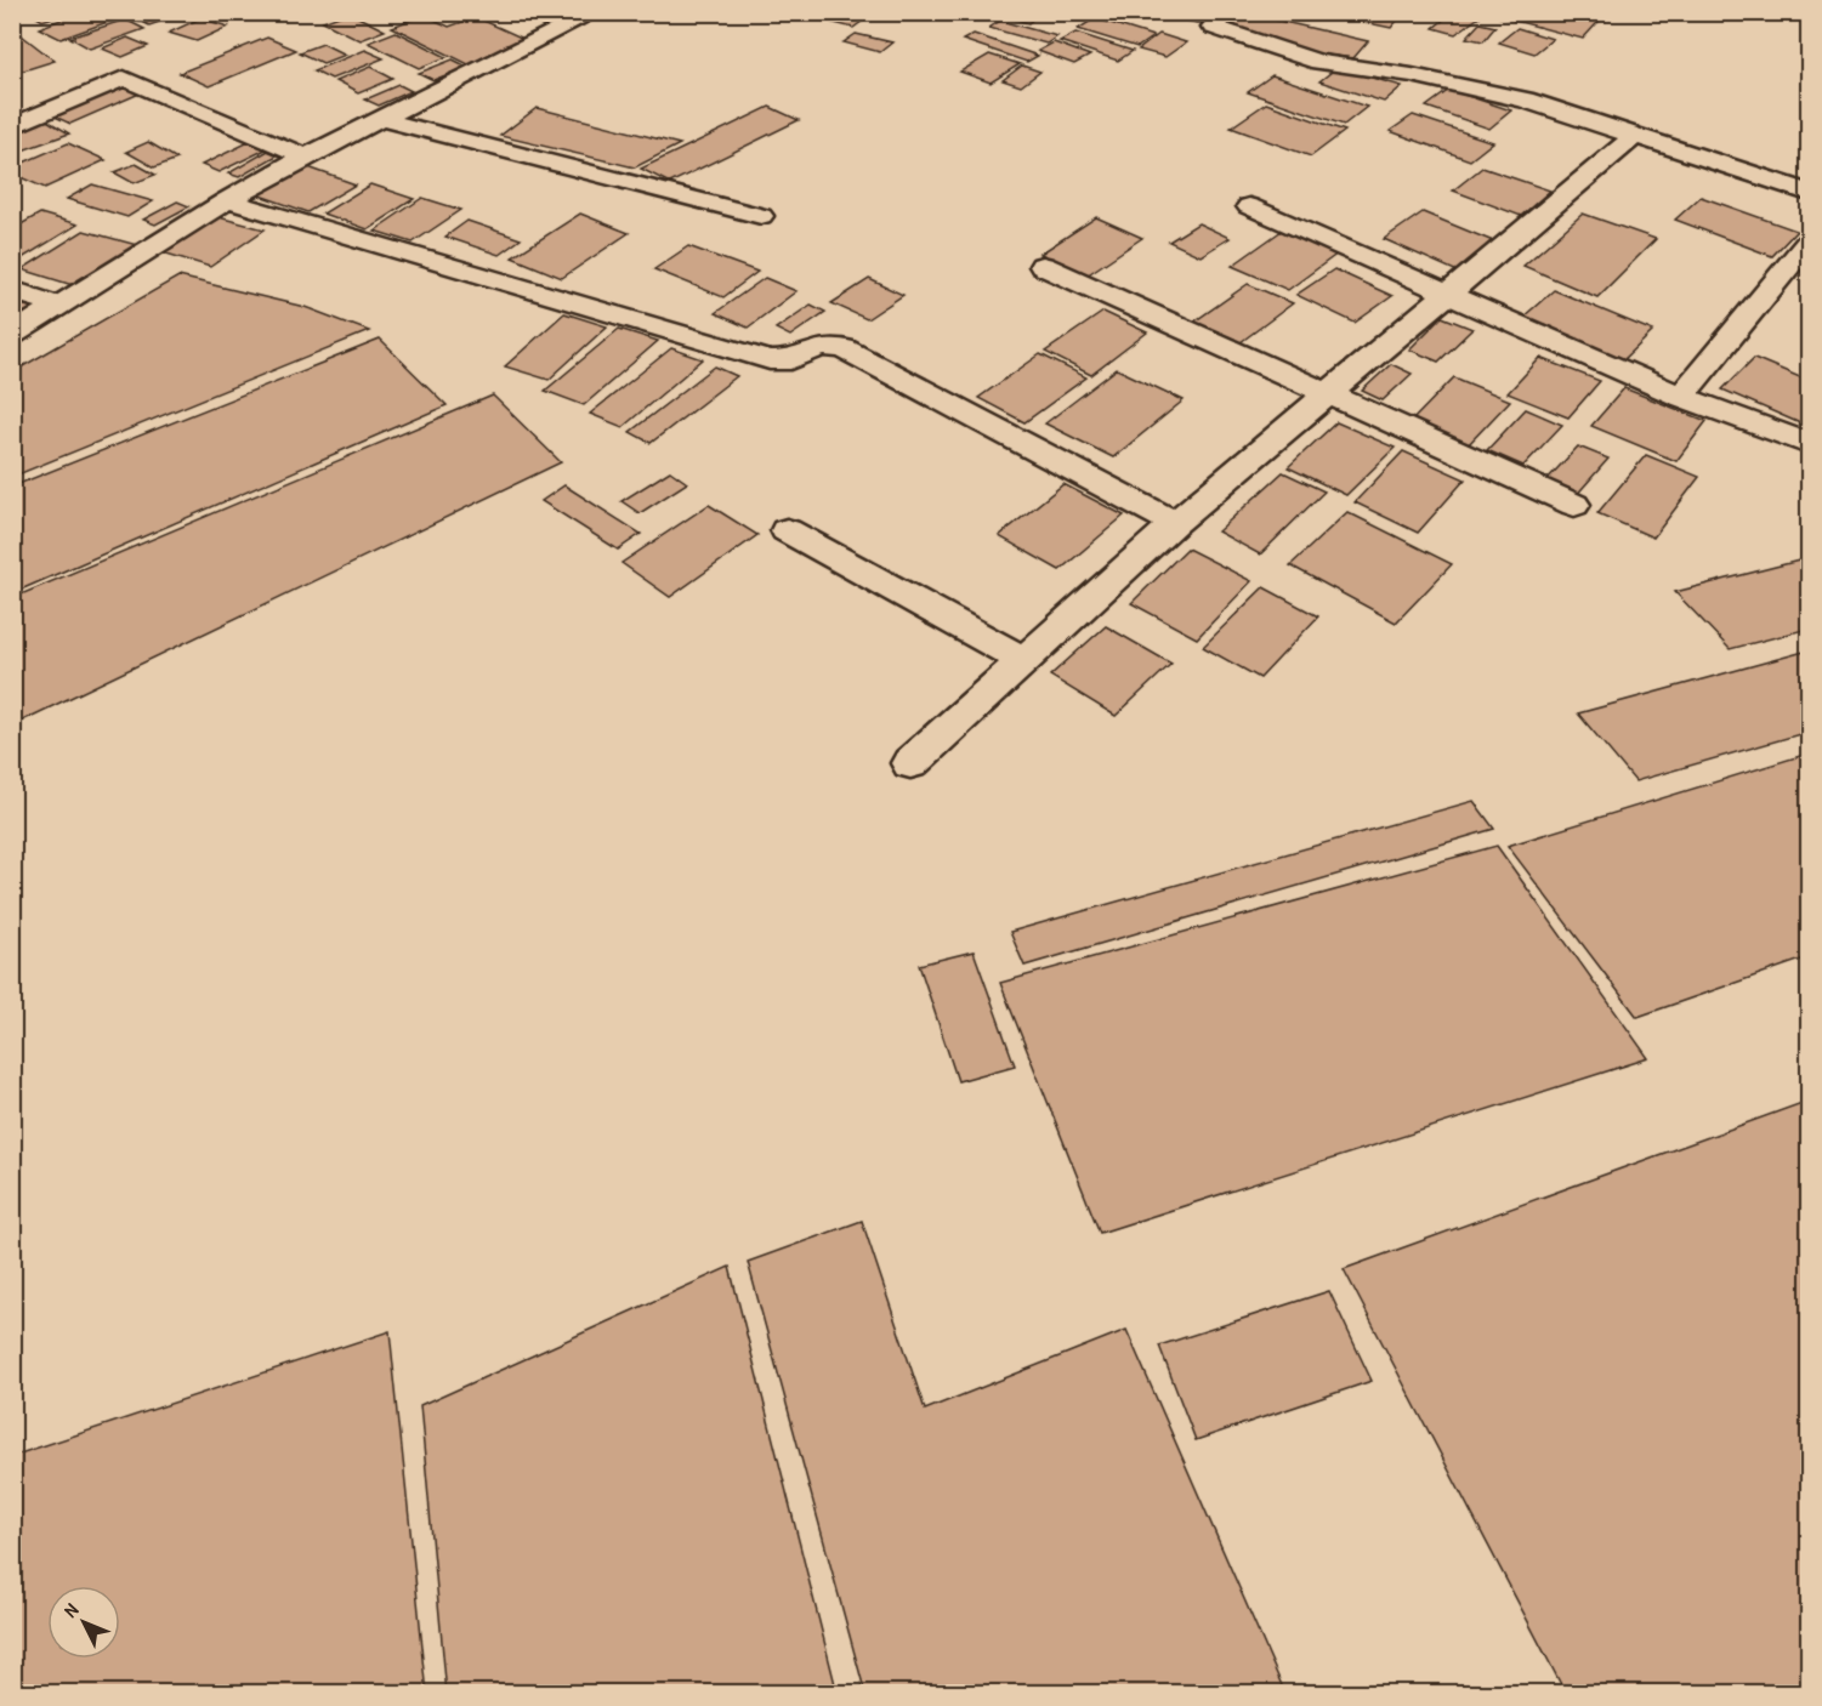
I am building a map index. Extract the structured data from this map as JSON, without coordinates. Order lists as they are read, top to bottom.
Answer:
{
  "north": "top left"
}
